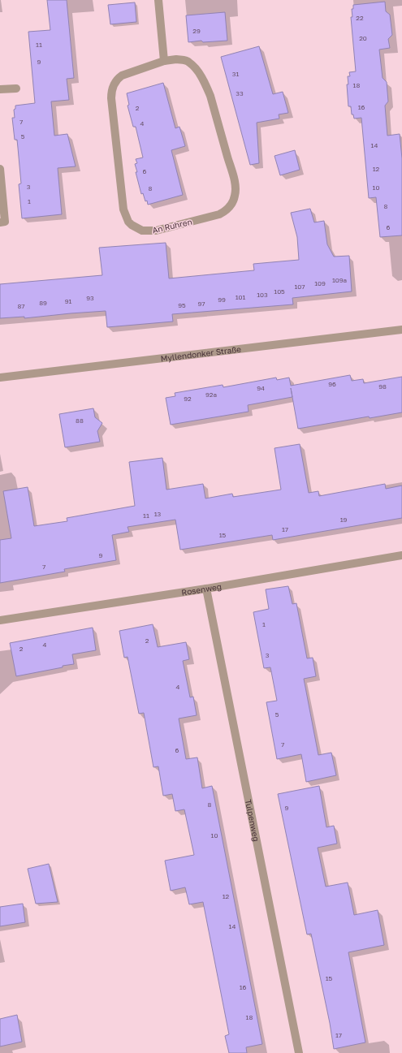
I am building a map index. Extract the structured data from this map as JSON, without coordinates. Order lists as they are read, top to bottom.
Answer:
{
  "streets": {
    "street": [
      "An Ruhren",
      "Myllendonker Straße",
      "Rosenweg",
      "Tulpenweg"
    ]
  },
  "crossings": [
    ["Rosenweg", "Tulpenweg"]
  ],
  "house_numbers": [
    "22",
    "29",
    "20",
    "11",
    "9",
    "31",
    "18",
    "33",
    "16",
    "2",
    "7",
    "4",
    "5",
    "14",
    "12",
    "6",
    "3",
    "10",
    "8",
    "1",
    "8",
    "6",
    "109a",
    "109",
    "107",
    "105",
    "103",
    "101",
    "93",
    "99",
    "91",
    "89",
    "97",
    "95",
    "87",
    "96",
    "98",
    "94",
    "92a",
    "92",
    "88",
    "13",
    "11",
    "19",
    "17",
    "15",
    "9",
    "7",
    "1",
    "2",
    "4",
    "2",
    "3",
    "4",
    "5",
    "7",
    "6",
    "8",
    "9",
    "10",
    "12",
    "14",
    "15",
    "16",
    "18",
    "17"
  ]
}
